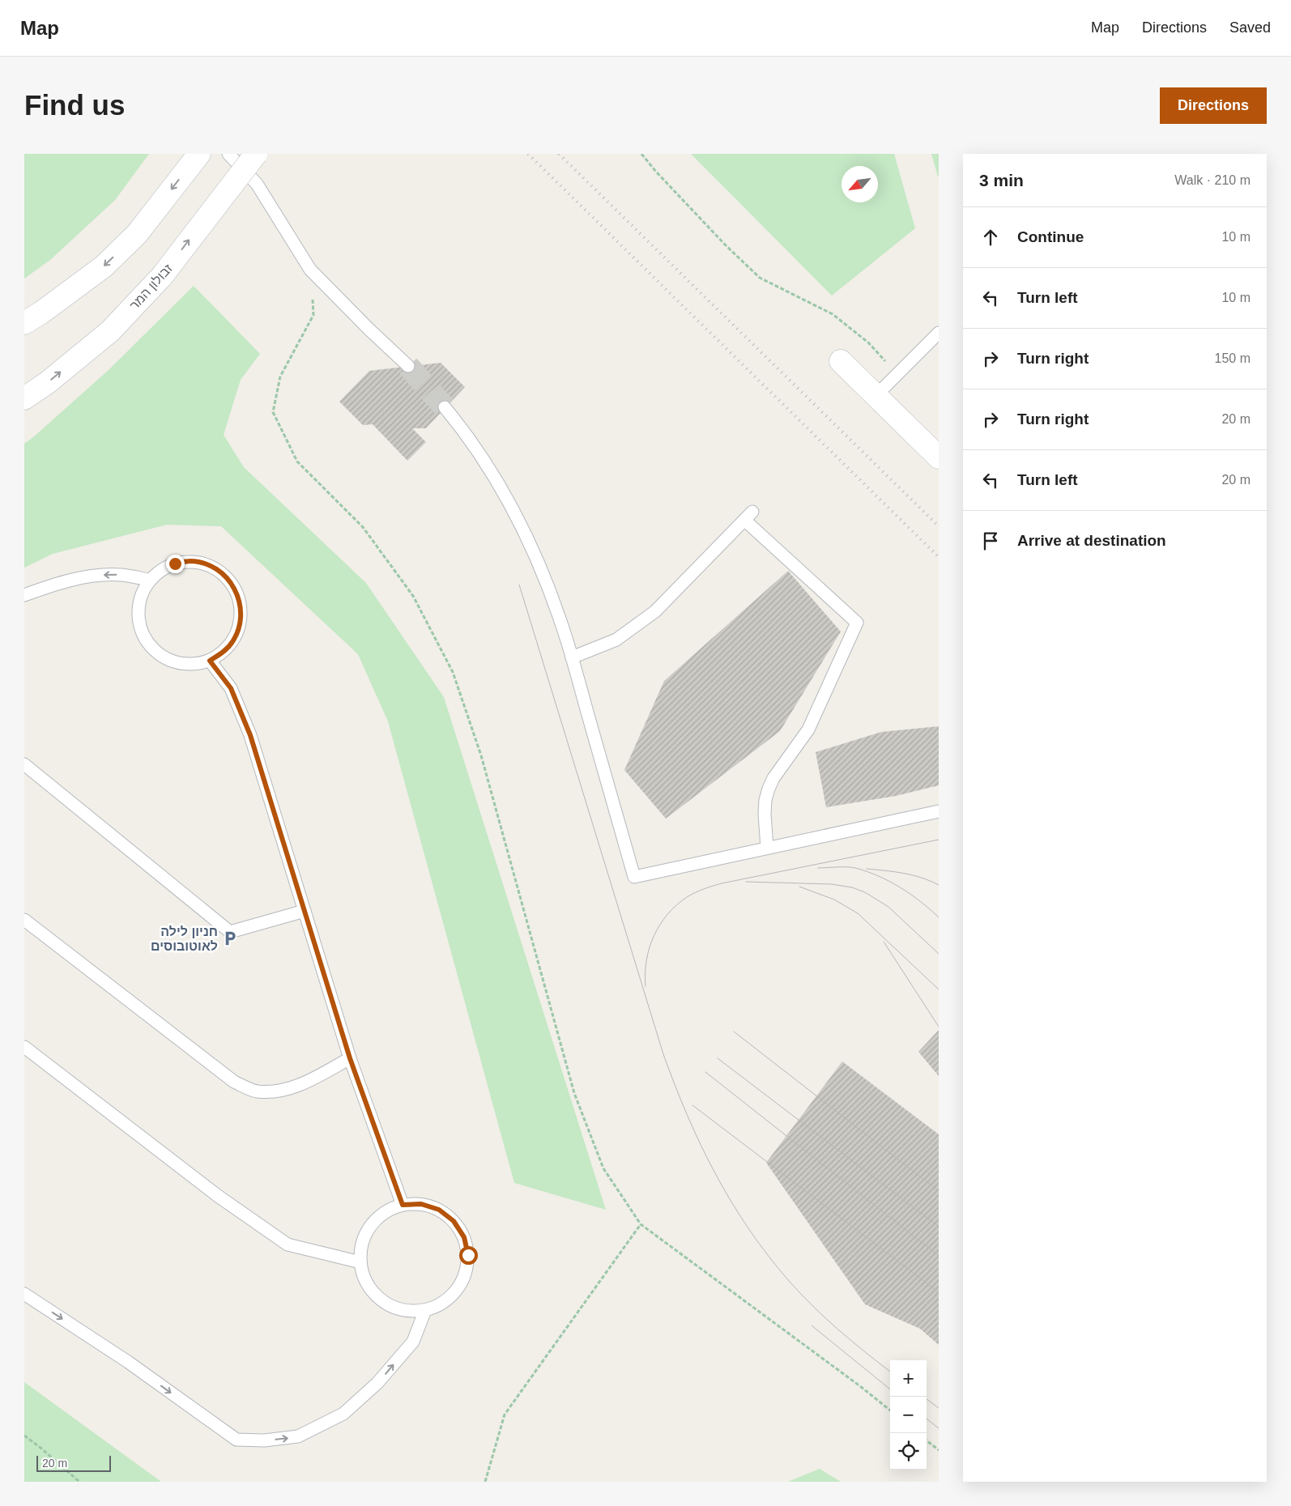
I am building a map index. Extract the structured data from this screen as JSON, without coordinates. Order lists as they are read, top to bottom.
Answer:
{
  "streets": {
    "main road": ["זבולון המר"]
  },
  "places": {
    "parking": ["חניון לילה לאוטובוסים"]
  },
  "scale_bar": "20 m",
  "north": "bottom left",
  "page": {
    "header": "Map",
    "nav": ["Map", "Directions", "Saved"],
    "buttons": "Directions",
    "title": "Find us",
    "heading": ["3 min", "Walk · 210 m"],
    "list": [
      ["Continue", "10 m"],
      ["Turn left", "10 m"],
      ["Turn right", "150 m"],
      ["Turn right", "20 m"],
      ["Turn left", "20 m"],
      "Arrive at destination"
    ],
    "map_buttons": ["+", "−"],
    "scale": "20 m"
  }
}
